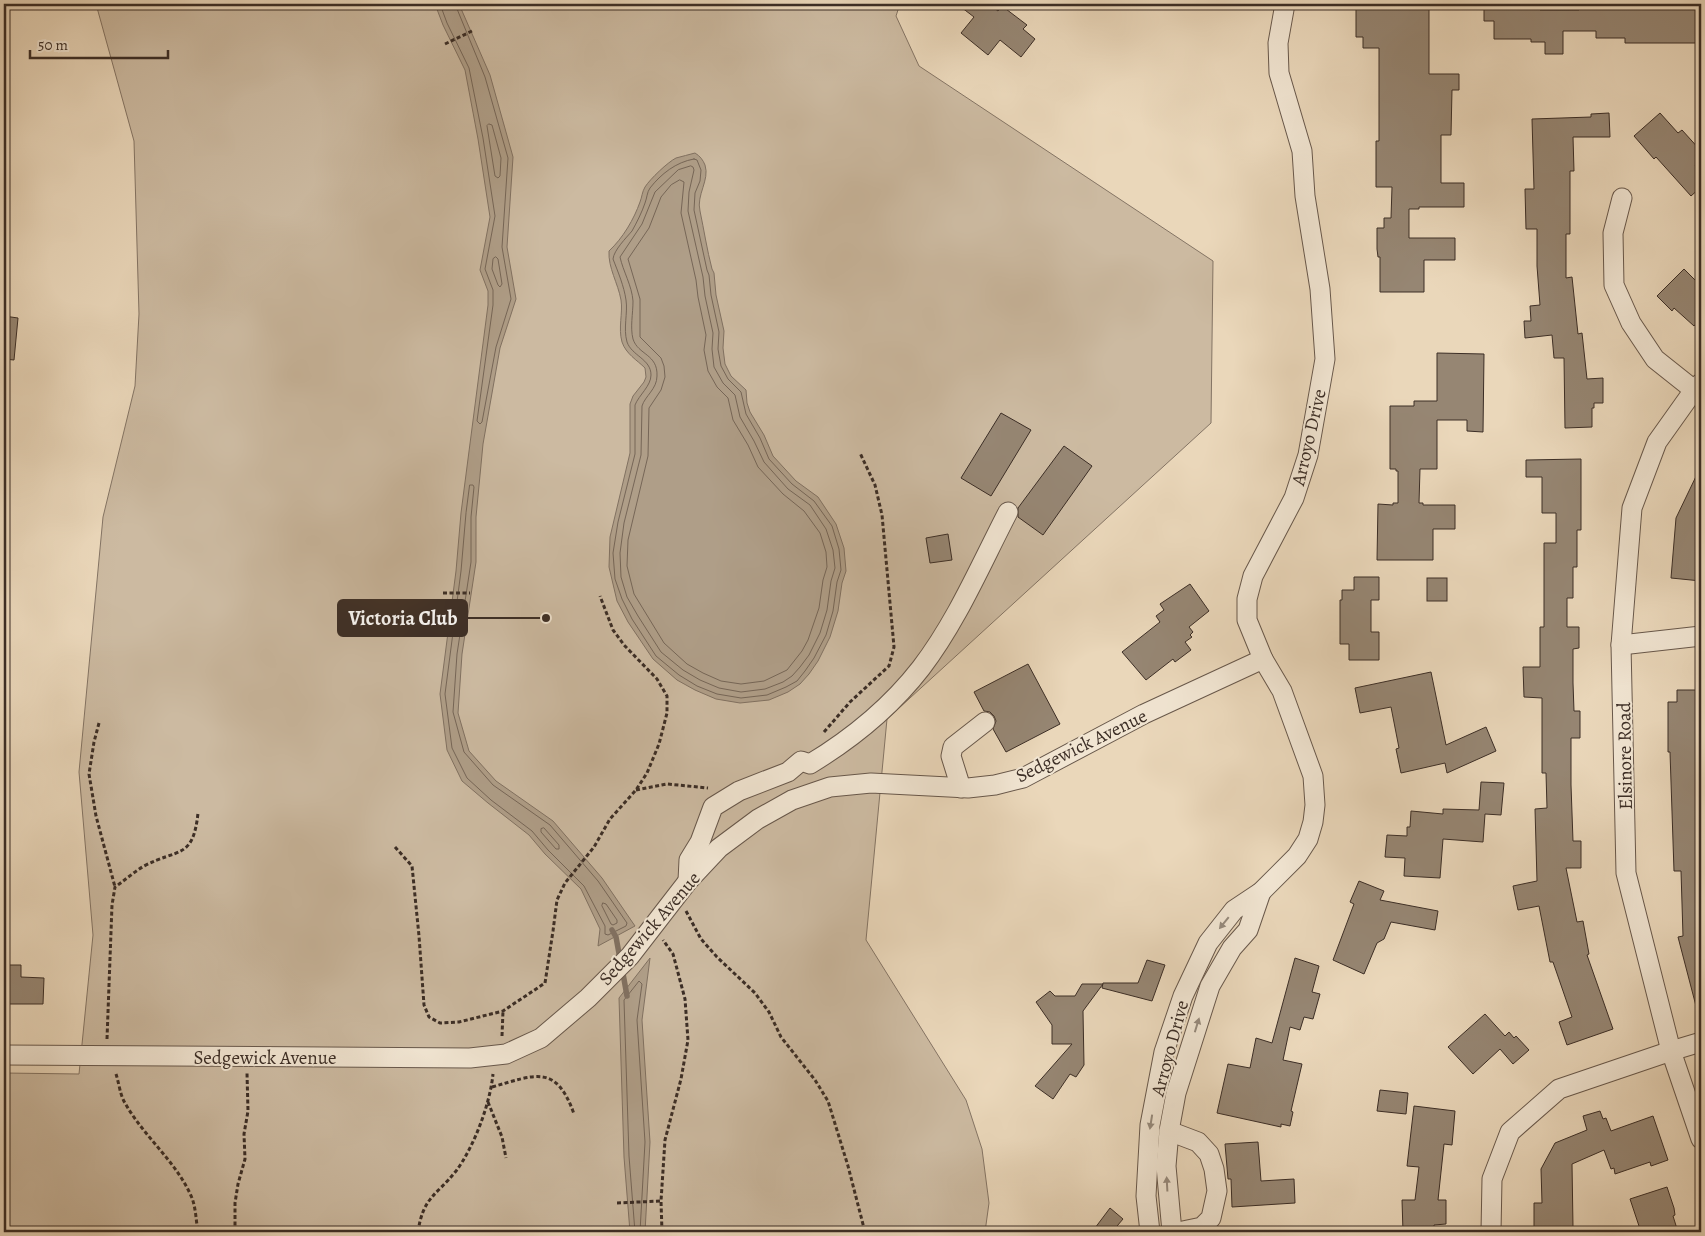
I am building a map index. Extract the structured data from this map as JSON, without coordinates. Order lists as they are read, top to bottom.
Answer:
{
  "streets": {
    "street": ["Arroyo Drive", "Sedgewick Avenue", "Elsinore Road"]
  },
  "crossings": [
    ["Arroyo Drive", "Sedgewick Avenue"]
  ],
  "places": ["Victoria Club"],
  "scale_bar": "50 m"
}
